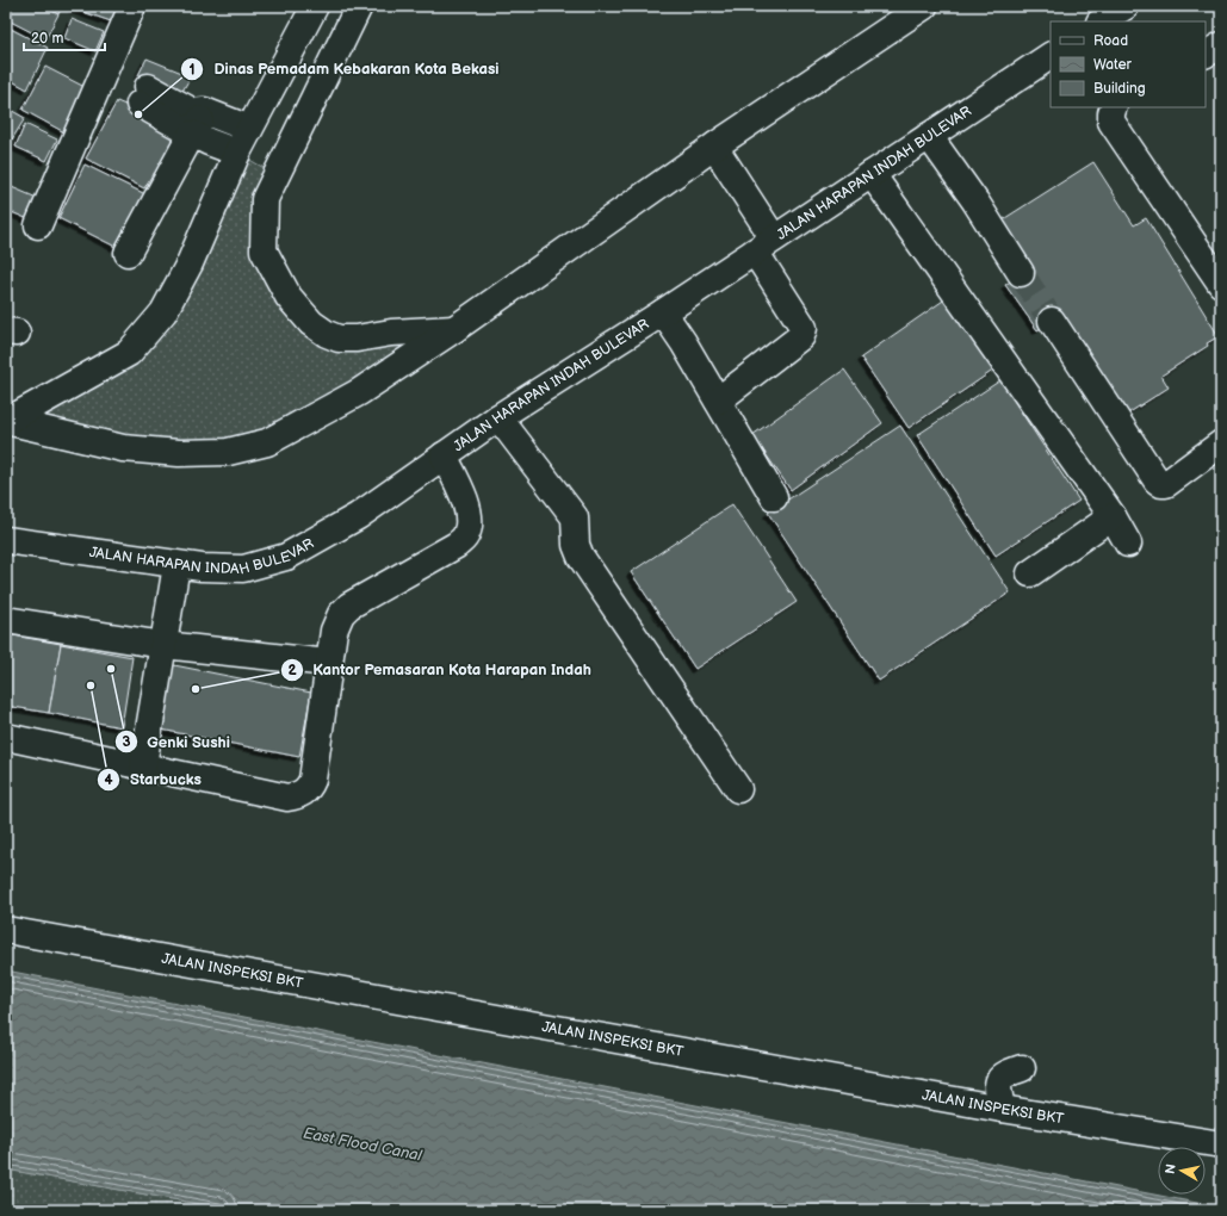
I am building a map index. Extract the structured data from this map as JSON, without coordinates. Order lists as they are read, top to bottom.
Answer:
{
  "streets": {
    "street": ["JALAN HARAPAN INDAH BULEVAR", "JALAN INSPEKSI BKT"]
  },
  "water": ["East Flood Canal"],
  "places": [
    "Dinas Pemadam Kebakaran Kota Bekasi",
    "Genki Sushi",
    "Starbucks",
    "Kantor Pemasaran Kota Harapan Indah"
  ],
  "legend": ["Road", "Water", "Building"],
  "scale_bar": "20 m",
  "north": "left"
}
